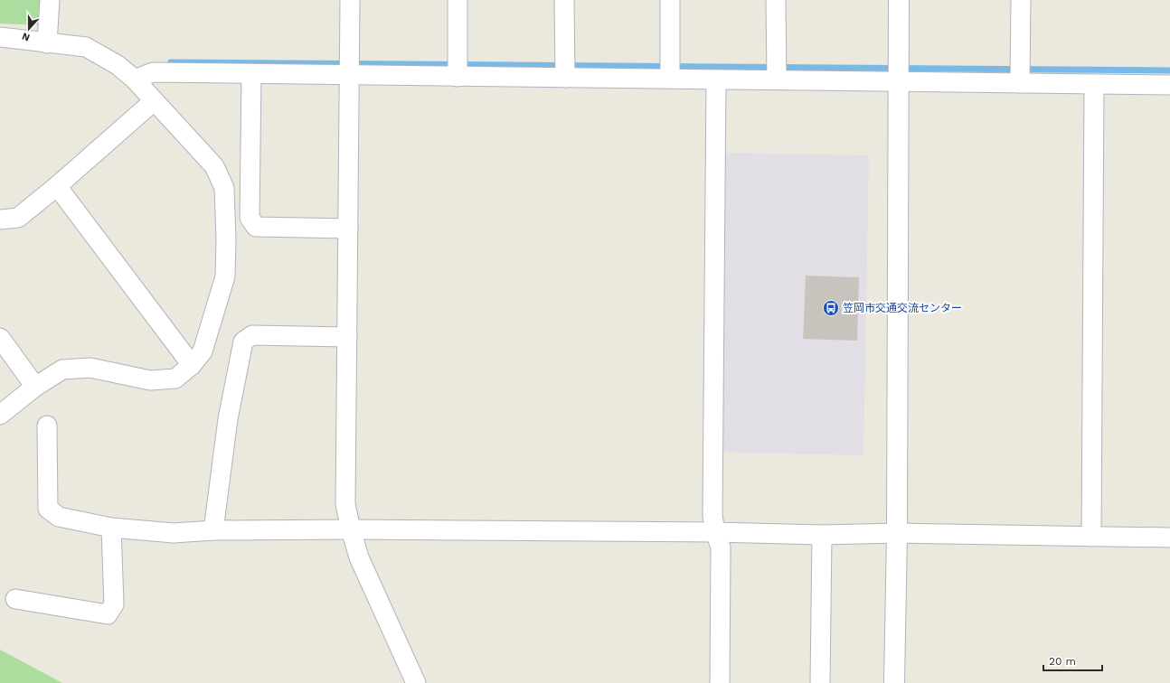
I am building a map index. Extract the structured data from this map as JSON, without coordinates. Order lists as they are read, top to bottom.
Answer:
{
  "places": {
    "bus stop": ["笠岡市交通交流センター"]
  },
  "scale_bar": "20 m",
  "north": "bottom"
}
